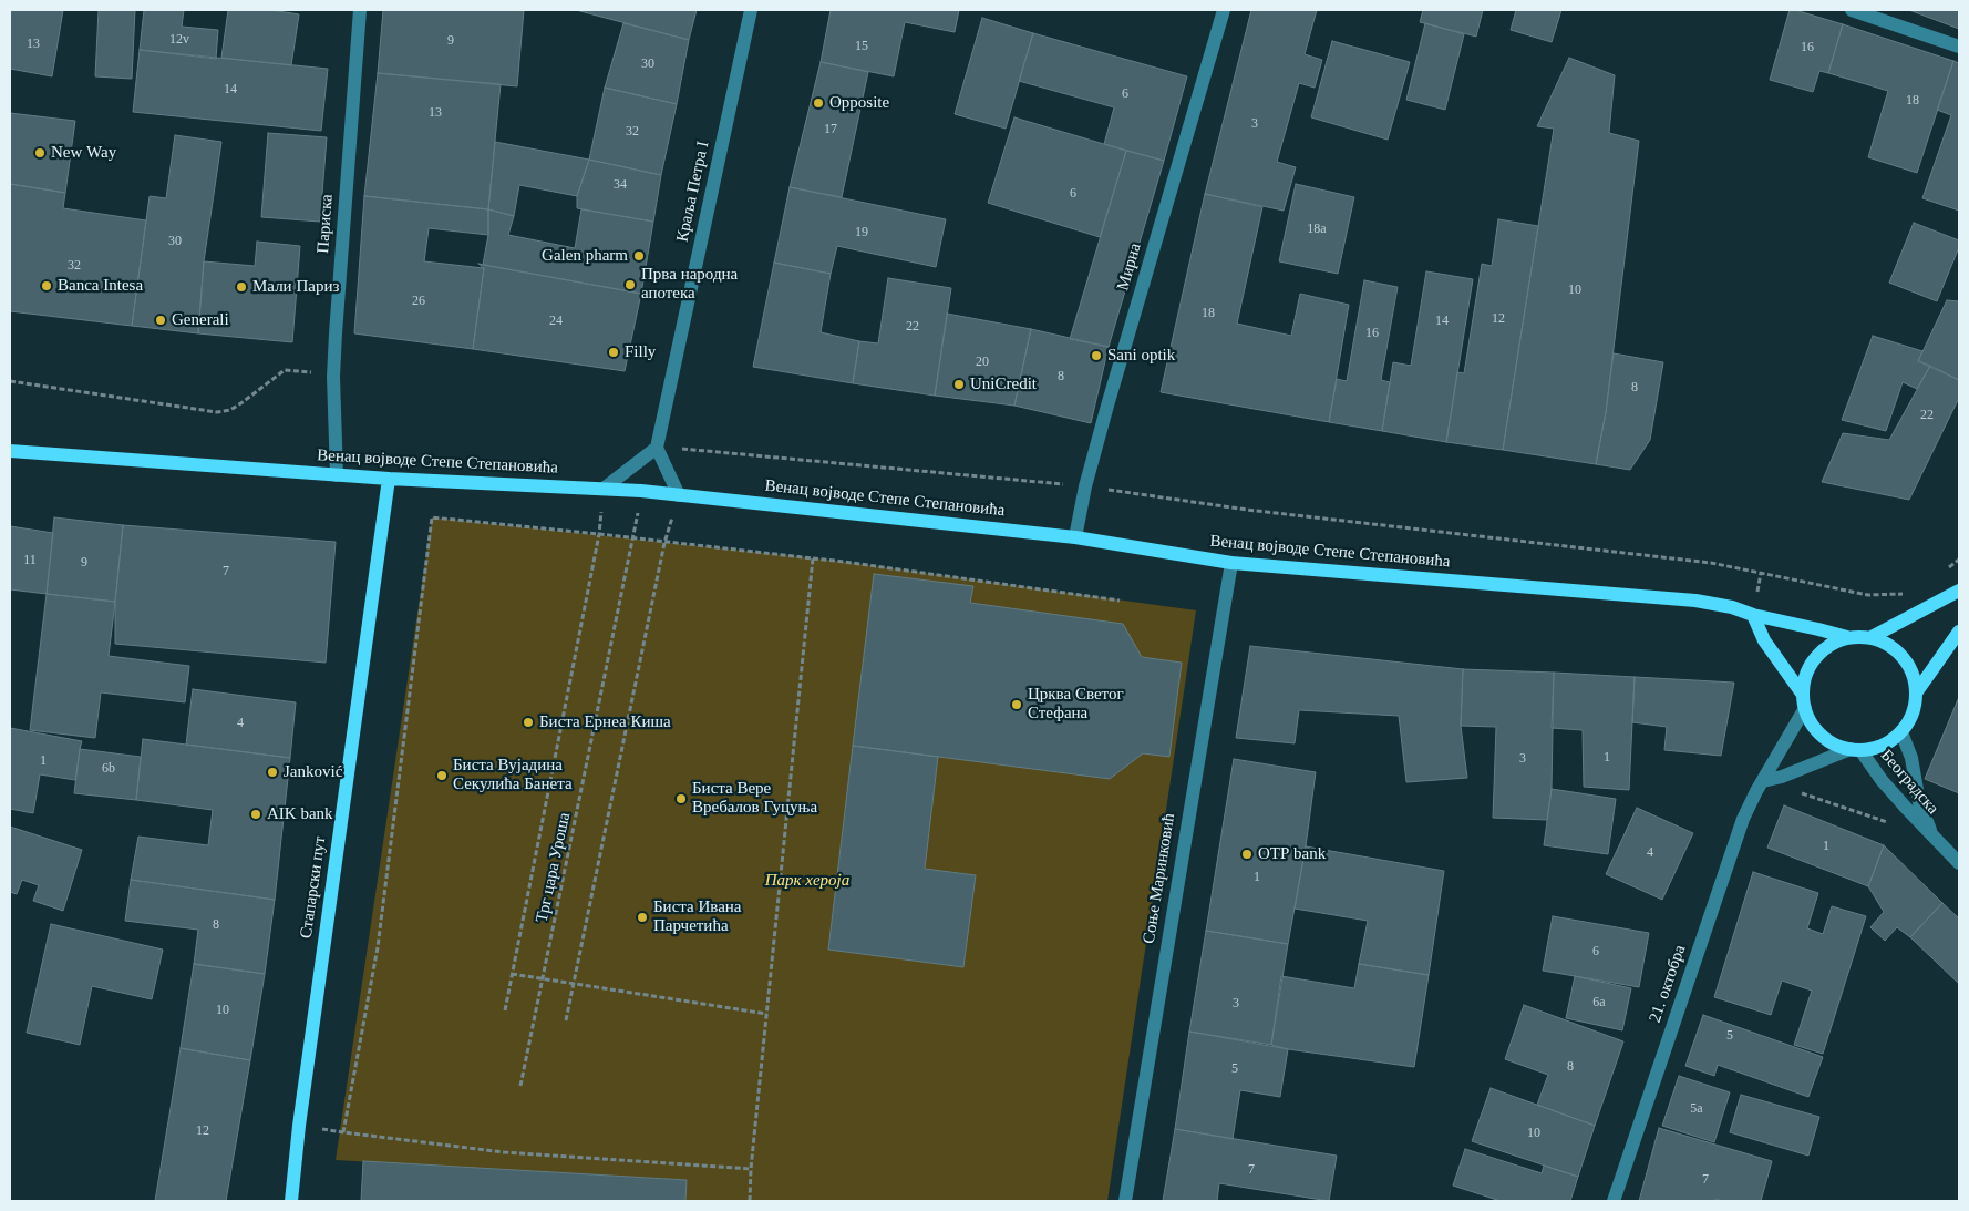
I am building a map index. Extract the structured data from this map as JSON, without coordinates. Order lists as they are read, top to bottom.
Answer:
{
  "streets": {
    "main road": ["Венац војводе Степе Степановића", "Стапарски пут"],
    "street": [
      "Краља Петра I",
      "Париска",
      "Мирна",
      "Београдска",
      "Соње Маринковић",
      "21. октобра"
    ],
    "path": ["Трг цара Уроша"]
  },
  "crossings": [
    ["Париска", "Венац војводе Степе Степановића"],
    ["Мирна", "Венац војводе Степе Степановића"],
    ["Венац војводе Степе Степановића", "Београдска"],
    ["Венац војводе Степе Степановића", "Трг цара Уроша"],
    ["Венац војводе Степе Степановића", "Соње Маринковић"],
    ["Венац војводе Степе Степановића", "Стапарски пут"],
    ["Венац војводе Степе Степановића", "21. октобра"],
    ["Београдска", "21. октобра"]
  ],
  "parks": ["Парк хероја"],
  "places": [
    "Opposite",
    "New Way",
    "Galen pharm",
    "Прва народна апотека",
    "Banca Intesa",
    "Мали Париз",
    "Generali",
    "Filly",
    "Sani optik",
    "UniCredit",
    "Црква Светог Стефана",
    "Биста Ернеа Киша",
    "Janković",
    "Биста Вујадина Секулића Банета",
    "Биста Вере Вребалов Гуцуња",
    "AIK bank",
    "OTP bank",
    "Биста Ивана Парчетића"
  ],
  "house_numbers": [
    "12v",
    "9",
    "13",
    "15",
    "16",
    "30",
    "14",
    "6",
    "18",
    "13",
    "3",
    "17",
    "32",
    "34",
    "6",
    "18a",
    "19",
    "30",
    "32",
    "10",
    "26",
    "18",
    "12",
    "24",
    "14",
    "22",
    "16",
    "20",
    "8",
    "8",
    "22",
    "11",
    "9",
    "7",
    "4",
    "1",
    "3",
    "1",
    "6b",
    "1",
    "4",
    "1",
    "8",
    "6",
    "6a",
    "3",
    "10",
    "5",
    "8",
    "5",
    "5a",
    "12",
    "10",
    "7",
    "7"
  ]
}
